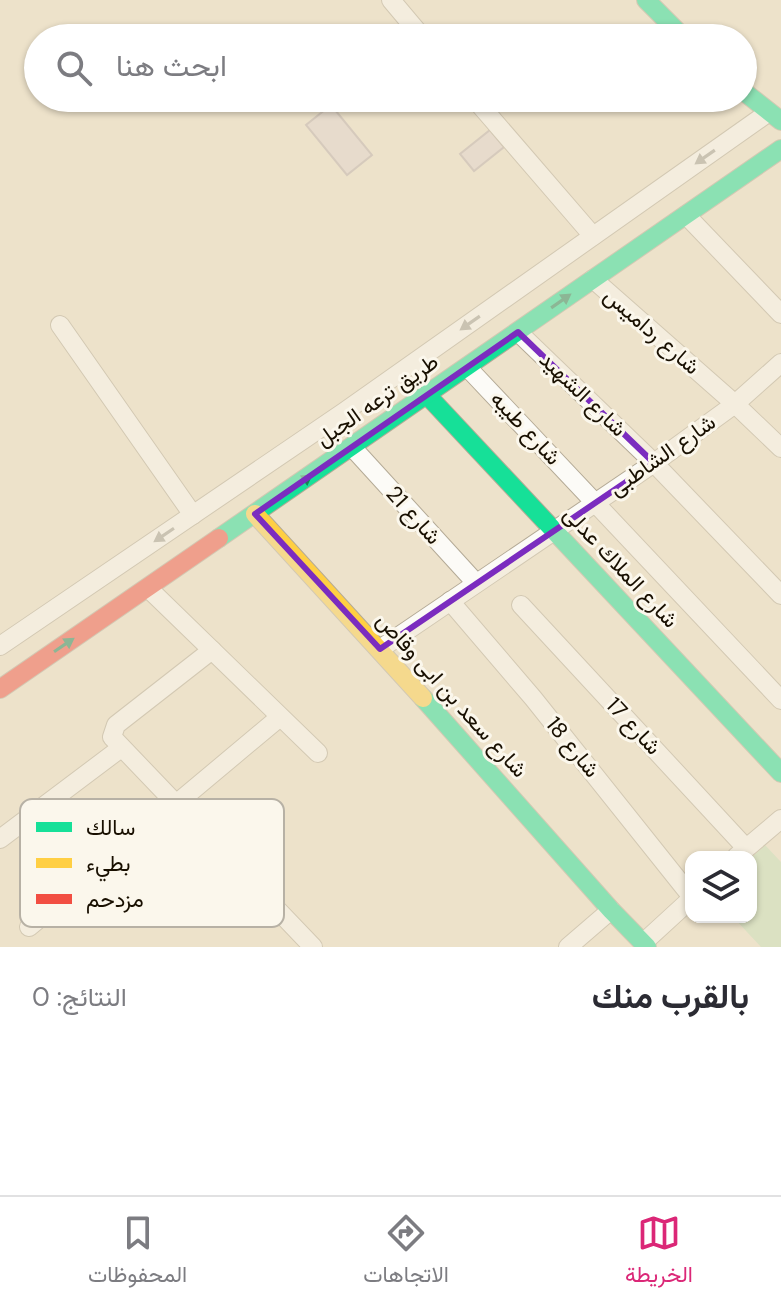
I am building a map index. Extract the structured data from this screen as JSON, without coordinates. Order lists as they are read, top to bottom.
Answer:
{
  "streets": {
    "street": [
      "شارع رداميس",
      "شارع الشهيد",
      "طريق ترعه الجبل",
      "شارع طيبه",
      "شارع الشاطبى",
      "شارع 21",
      "شارع الملاك عدلى",
      "شارع سعد بن ابى وقاص",
      "شارع 17",
      "شارع 18"
    ]
  },
  "crossings": [
    ["شارع رداميس", "طريق ترعه الجبل"],
    ["شارع رداميس", "شارع الشاطبى"],
    ["شارع الشهيد", "طريق ترعه الجبل"],
    ["شارع الشهيد", "شارع الشاطبى"],
    ["طريق ترعه الجبل", "شارع طيبه"],
    ["طريق ترعه الجبل", "شارع 21"],
    ["طريق ترعه الجبل", "شارع الملاك عدلى"],
    ["طريق ترعه الجبل", "شارع سعد بن ابى وقاص"],
    ["شارع طيبه", "شارع الشاطبى"],
    ["شارع الشاطبى", "شارع 21"],
    ["شارع الشاطبى", "شارع الملاك عدلى"],
    ["شارع الشاطبى", "شارع سعد بن ابى وقاص"],
    ["شارع الشاطبى", "شارع 18"]
  ],
  "legend": ["سالك", "بطيء", "مزدحم"],
  "page": {
    "search": "ابحث هنا",
    "heading": ["بالقرب منك", "النتائج: 0"],
    "nav": ["الخريطة", "الاتجاهات", "المحفوظات"]
  }
}
